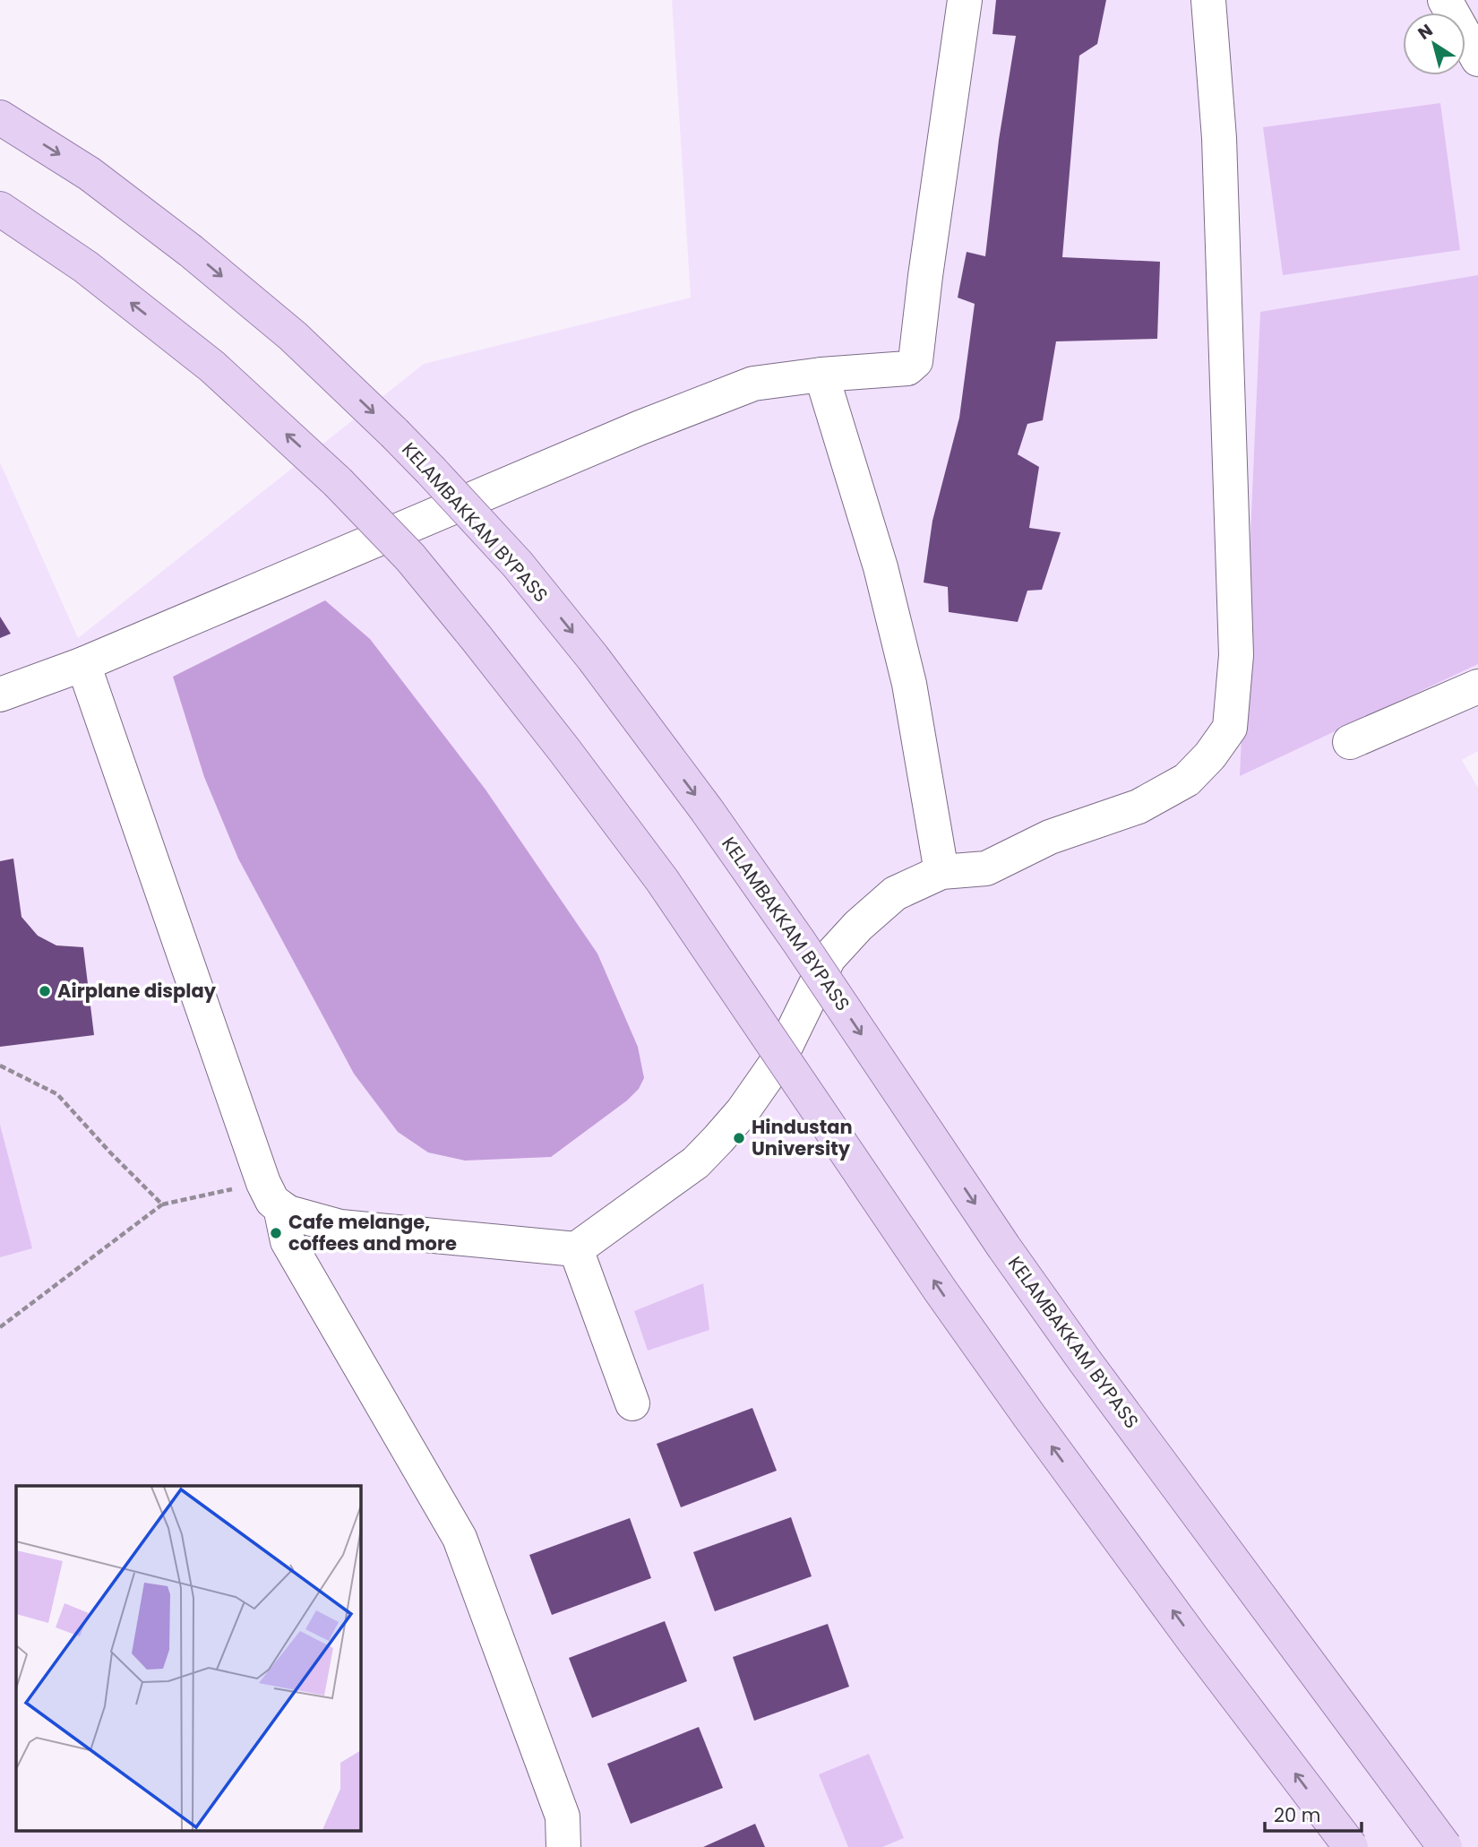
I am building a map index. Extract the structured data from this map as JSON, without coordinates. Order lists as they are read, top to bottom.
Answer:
{
  "streets": {
    "main road": ["KELAMBAKKAM BYPASS"]
  },
  "places": ["Airplane display", "Hindustan University", "Cafe melange, coffees and more"],
  "scale_bar": "20 m",
  "north": "top left"
}
